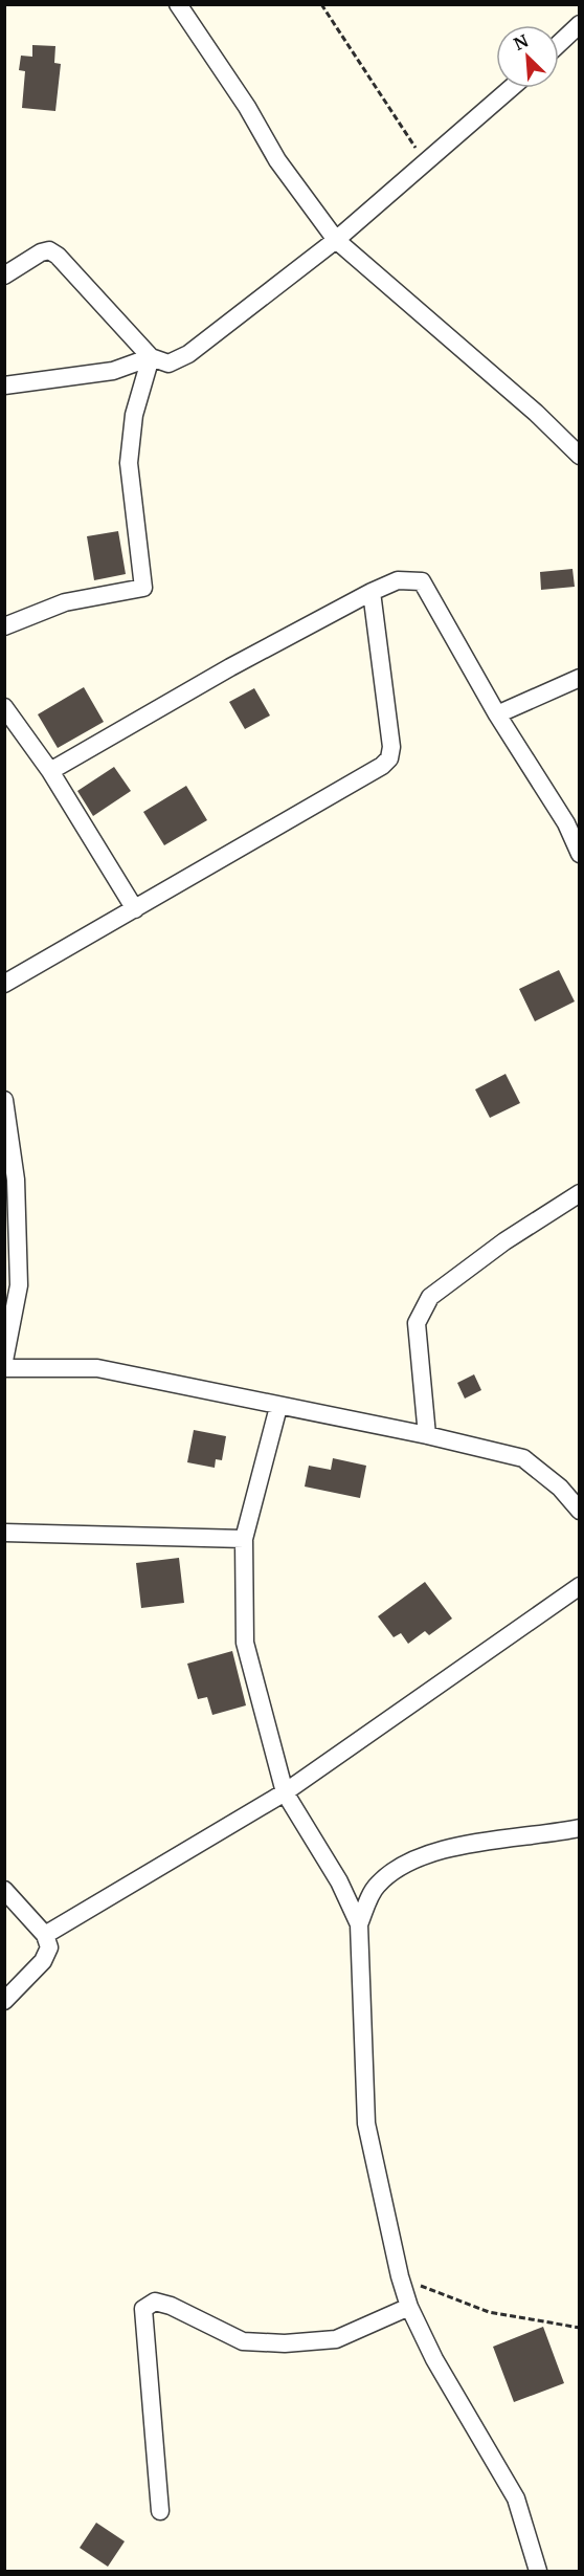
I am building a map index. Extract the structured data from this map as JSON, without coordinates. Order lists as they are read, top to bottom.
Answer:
{
  "north": "top left"
}
